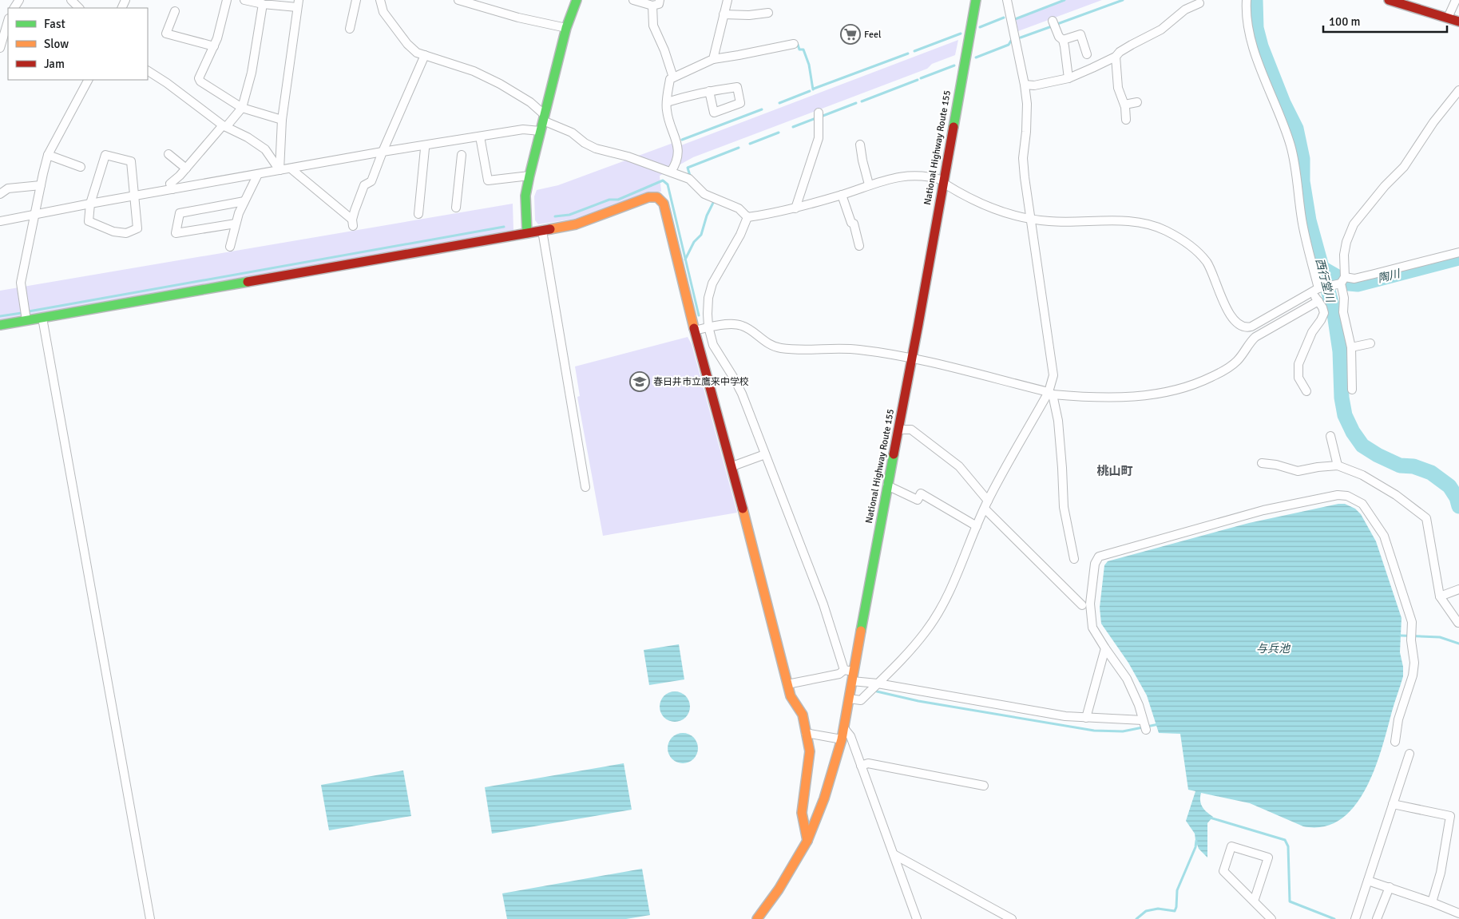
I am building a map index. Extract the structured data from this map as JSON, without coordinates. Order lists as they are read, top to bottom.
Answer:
{
  "streets": {
    "main road": ["National Highway Route 155"]
  },
  "districts": ["桃山町"],
  "water": ["陶川", "西行堂川", "与兵池"],
  "places": {
    "supermarket": ["Feel"],
    "school or university": ["春日井市立鷹来中学校"]
  },
  "legend": ["Fast", "Slow", "Jam"],
  "scale_bar": "100 m"
}
